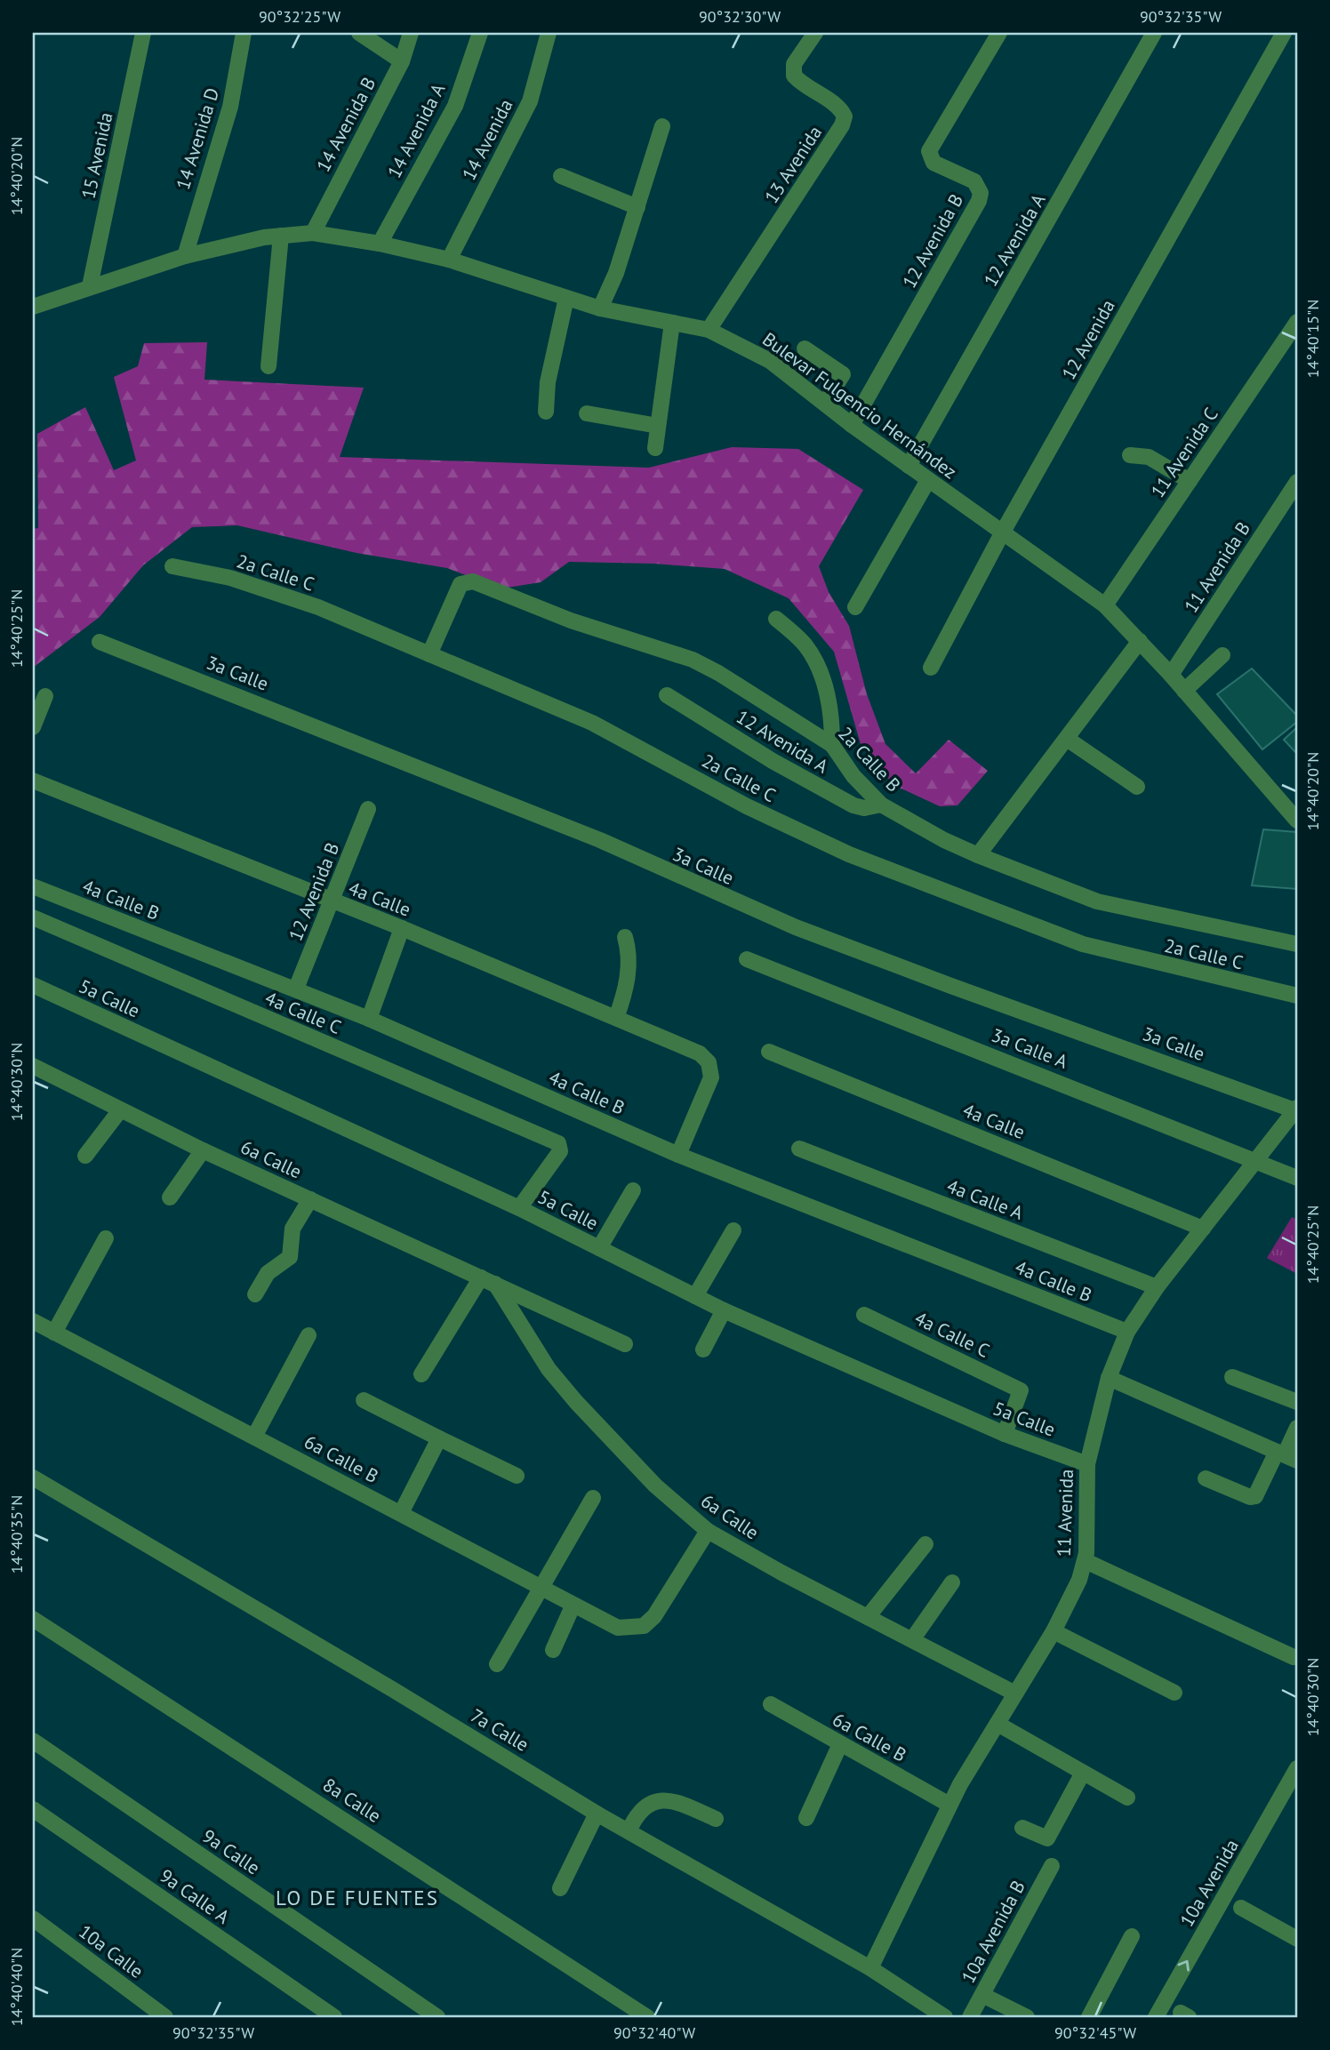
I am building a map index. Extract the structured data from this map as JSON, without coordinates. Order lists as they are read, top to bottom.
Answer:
{
  "streets": {
    "street": [
      "14 Avenida B",
      "14 Avenida A",
      "14 Avenida D",
      "14 Avenida",
      "15 Avenida",
      "13 Avenida",
      "12 Avenida A",
      "12 Avenida B",
      "12 Avenida",
      "Bulevar Fulgencio Hernández",
      "11 Avenida C",
      "11 Avenida B",
      "2a Calle C",
      "3a Calle",
      "2a Calle B",
      "4a Calle",
      "4a Calle B",
      "5a Calle",
      "4a Calle C",
      "3a Calle A",
      "6a Calle",
      "4a Calle A",
      "6a Calle B",
      "11 Avenida",
      "7a Calle",
      "8a Calle",
      "9a Calle",
      "10a Avenida",
      "9a Calle A",
      "10a Avenida B",
      "10a Calle"
    ]
  },
  "crossings": [
    ["14 Avenida B", "Bulevar Fulgencio Hernández"],
    ["14 Avenida A", "Bulevar Fulgencio Hernández"],
    ["14 Avenida D", "Bulevar Fulgencio Hernández"],
    ["14 Avenida", "Bulevar Fulgencio Hernández"],
    ["15 Avenida", "Bulevar Fulgencio Hernández"],
    ["13 Avenida", "Bulevar Fulgencio Hernández"],
    ["12 Avenida A", "Bulevar Fulgencio Hernández"],
    ["12 Avenida A", "2a Calle B"],
    ["12 Avenida B", "Bulevar Fulgencio Hernández"],
    ["12 Avenida B", "4a Calle"],
    ["12 Avenida B", "4a Calle B"],
    ["12 Avenida", "Bulevar Fulgencio Hernández"],
    ["Bulevar Fulgencio Hernández", "11 Avenida C"],
    ["Bulevar Fulgencio Hernández", "11 Avenida B"],
    ["2a Calle C", "2a Calle B"],
    ["3a Calle", "11 Avenida"],
    ["4a Calle", "4a Calle B"],
    ["4a Calle", "11 Avenida"],
    ["4a Calle B", "11 Avenida"],
    ["5a Calle", "4a Calle C"],
    ["5a Calle", "11 Avenida"],
    ["3a Calle A", "11 Avenida"],
    ["6a Calle", "6a Calle B"],
    ["6a Calle", "11 Avenida"],
    ["4a Calle A", "11 Avenida"],
    ["6a Calle B", "11 Avenida"],
    ["11 Avenida", "7a Calle"]
  ],
  "one_way": ["10a Avenida"],
  "districts": ["LO DE FUENTES"],
  "coordinates": [
    "90°32'25\"W",
    "90°32'30\"W",
    "90°32'35\"W",
    "14°40'20\"N",
    "14°40'15\"N",
    "14°40'25\"N",
    "14°40'30\"N",
    "14°40'35\"N",
    "14°40'40\"N",
    "90°32'40\"W",
    "90°32'45\"W"
  ]
}
